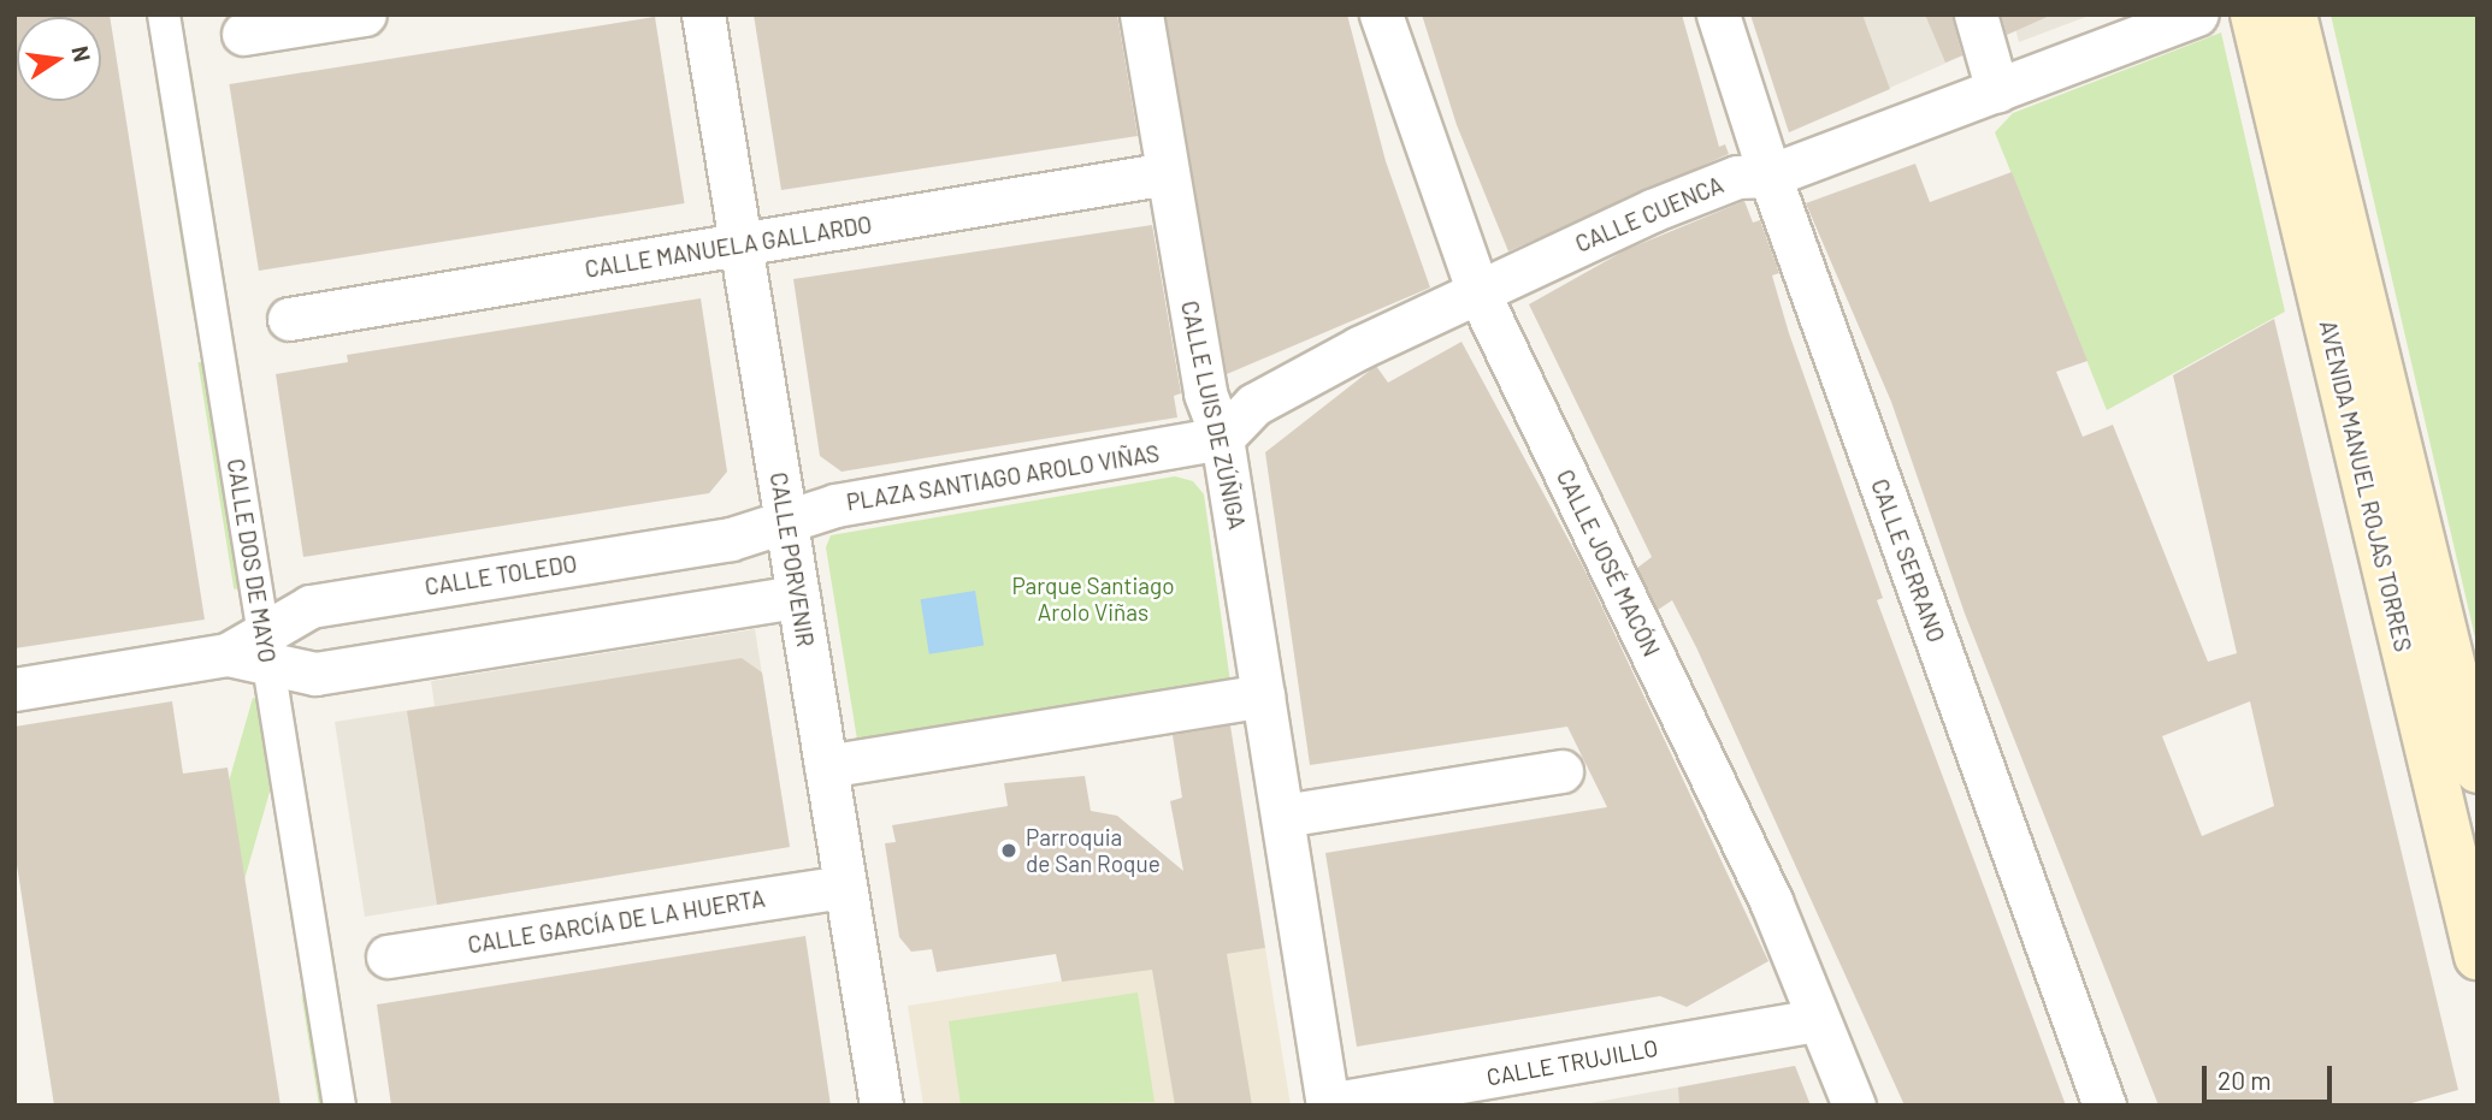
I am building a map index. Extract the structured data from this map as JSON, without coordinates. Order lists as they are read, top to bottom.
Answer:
{
  "streets": {
    "main road": ["AVENIDA MANUEL ROJAS TORRES"],
    "street": [
      "CALLE CUENCA",
      "CALLE MANUELA GALLARDO",
      "CALLE LUIS DE ZÚÑIGA",
      "PLAZA SANTIAGO AROLO VIÑAS",
      "CALLE PORVENIR",
      "CALLE DOS DE MAYO",
      "CALLE SERRANO",
      "CALLE JOSÉ MACÓN",
      "CALLE TOLEDO",
      "CALLE GARCÍA DE LA HUERTA",
      "CALLE TRUJILLO"
    ]
  },
  "crossings": [
    ["CALLE CUENCA", "CALLE LUIS DE ZÚÑIGA"],
    ["CALLE CUENCA", "PLAZA SANTIAGO AROLO VIÑAS"],
    ["CALLE CUENCA", "CALLE SERRANO"],
    ["CALLE CUENCA", "CALLE JOSÉ MACÓN"],
    ["CALLE MANUELA GALLARDO", "CALLE LUIS DE ZÚÑIGA"],
    ["CALLE MANUELA GALLARDO", "CALLE PORVENIR"],
    ["CALLE LUIS DE ZÚÑIGA", "PLAZA SANTIAGO AROLO VIÑAS"],
    ["CALLE LUIS DE ZÚÑIGA", "CALLE TRUJILLO"],
    ["PLAZA SANTIAGO AROLO VIÑAS", "CALLE PORVENIR"],
    ["PLAZA SANTIAGO AROLO VIÑAS", "CALLE TOLEDO"],
    ["CALLE PORVENIR", "CALLE TOLEDO"],
    ["CALLE PORVENIR", "CALLE GARCÍA DE LA HUERTA"],
    ["CALLE DOS DE MAYO", "CALLE TOLEDO"],
    ["CALLE JOSÉ MACÓN", "CALLE TRUJILLO"]
  ],
  "parks": ["Parque Santiago Arolo Viñas"],
  "places": ["Parroquia de San Roque"],
  "scale_bar": "20 m",
  "north": "right"
}
